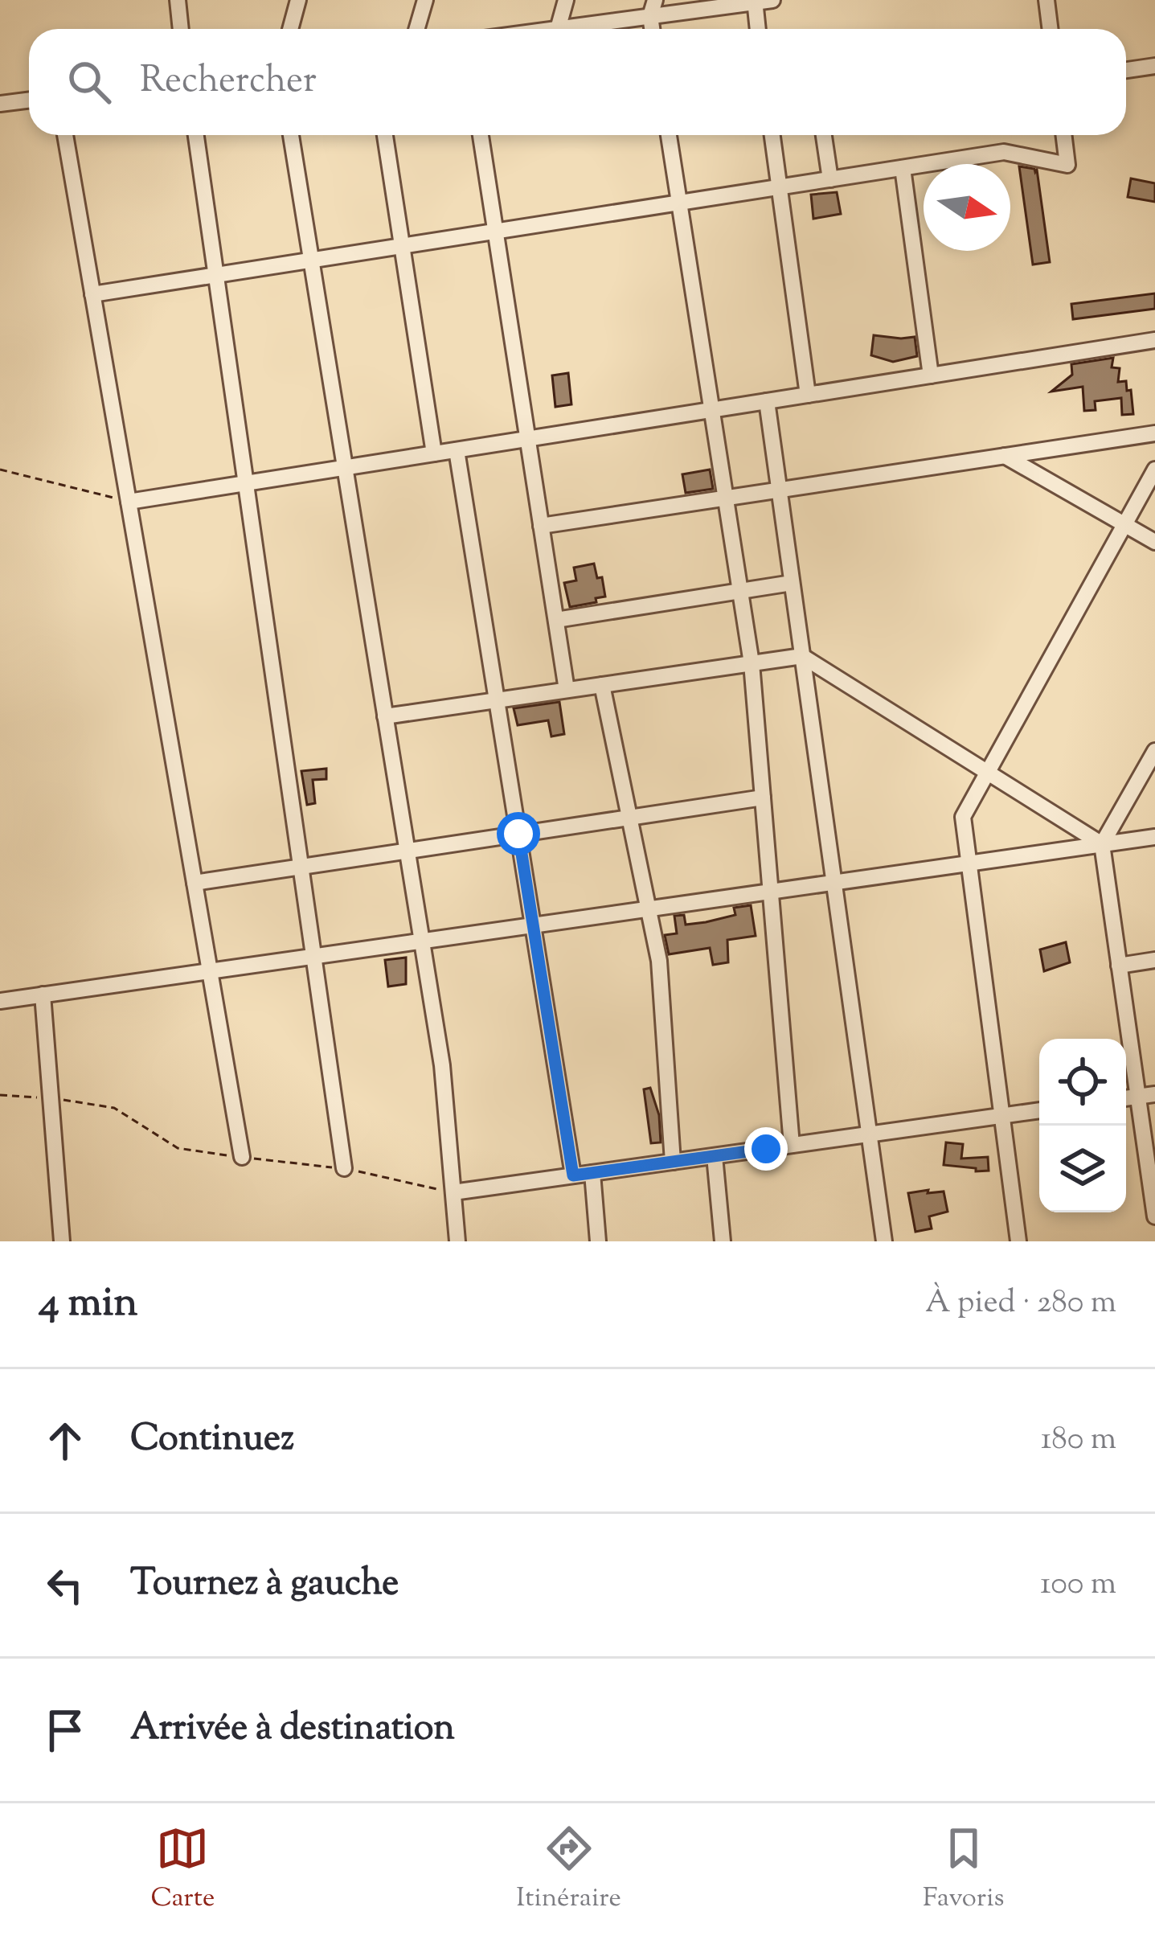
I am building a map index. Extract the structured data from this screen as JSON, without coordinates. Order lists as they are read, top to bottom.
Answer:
{
  "north": "right",
  "page": {
    "search": "Rechercher",
    "heading": ["4 min", "À pied · 280 m"],
    "list": [
      ["Continuez", "180 m"],
      ["Tournez à gauche", "100 m"],
      "Arrivée à destination"
    ],
    "nav": ["Carte", "Itinéraire", "Favoris"]
  }
}
